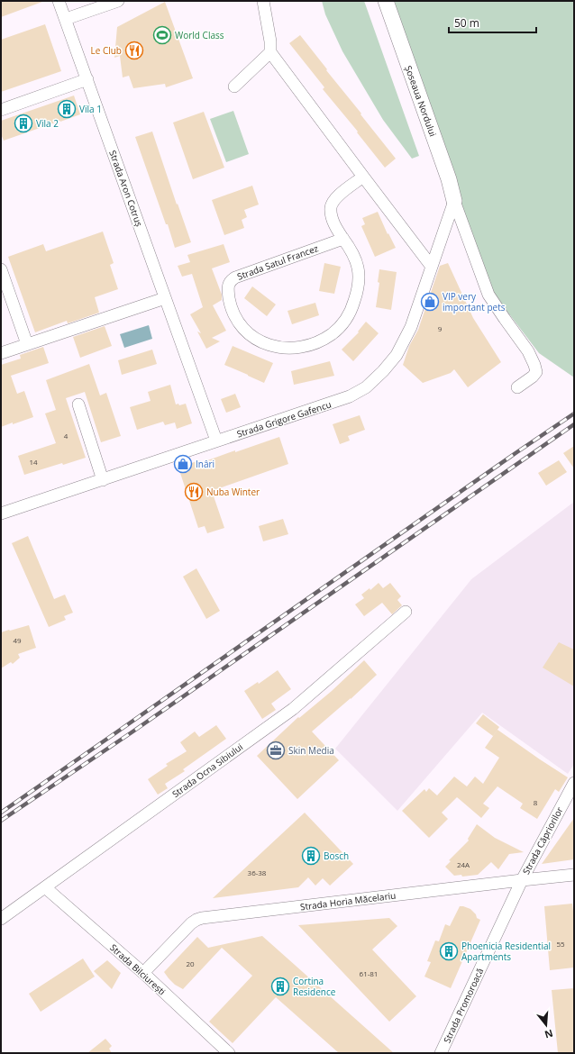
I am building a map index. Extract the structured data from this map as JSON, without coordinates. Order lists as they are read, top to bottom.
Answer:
{
  "streets": {
    "main road": ["Șoseaua Nordului"],
    "street": [
      "Strada Aron Cotruș",
      "Strada Satul Francez",
      "Strada Grigore Gafencu",
      "Strada Ocna Sibiului",
      "Strada Căpriorilor",
      "Strada Horia Măcelariu",
      "Strada Bilciurești",
      "Strada Promoroacă"
    ]
  },
  "crossings": [
    ["Șoseaua Nordului", "Strada Grigore Gafencu"],
    ["Strada Aron Cotruș", "Strada Grigore Gafencu"],
    ["Strada Ocna Sibiului", "Strada Bilciurești"],
    ["Strada Căpriorilor", "Strada Horia Măcelariu"],
    ["Strada Căpriorilor", "Strada Promoroacă"],
    ["Strada Horia Măcelariu", "Strada Bilciurești"],
    ["Strada Horia Măcelariu", "Strada Promoroacă"]
  ],
  "places": {
    "sports": ["World Class"],
    "restaurant": ["Le Club", "Nuba Winter"],
    "building": [
      "Vila 1",
      "Vila 2",
      "Bosch",
      "Phoenicia Residential Apartments",
      "Cortina Residence"
    ],
    "shop": ["VIP very important pets", "Inâri"],
    "office": ["Skin Media"]
  },
  "house_numbers": [
    "9",
    "4",
    "14",
    "49",
    "8",
    "24A",
    "36-38",
    "55",
    "20",
    "61-81"
  ],
  "scale_bar": "50 m",
  "north": "bottom"
}
